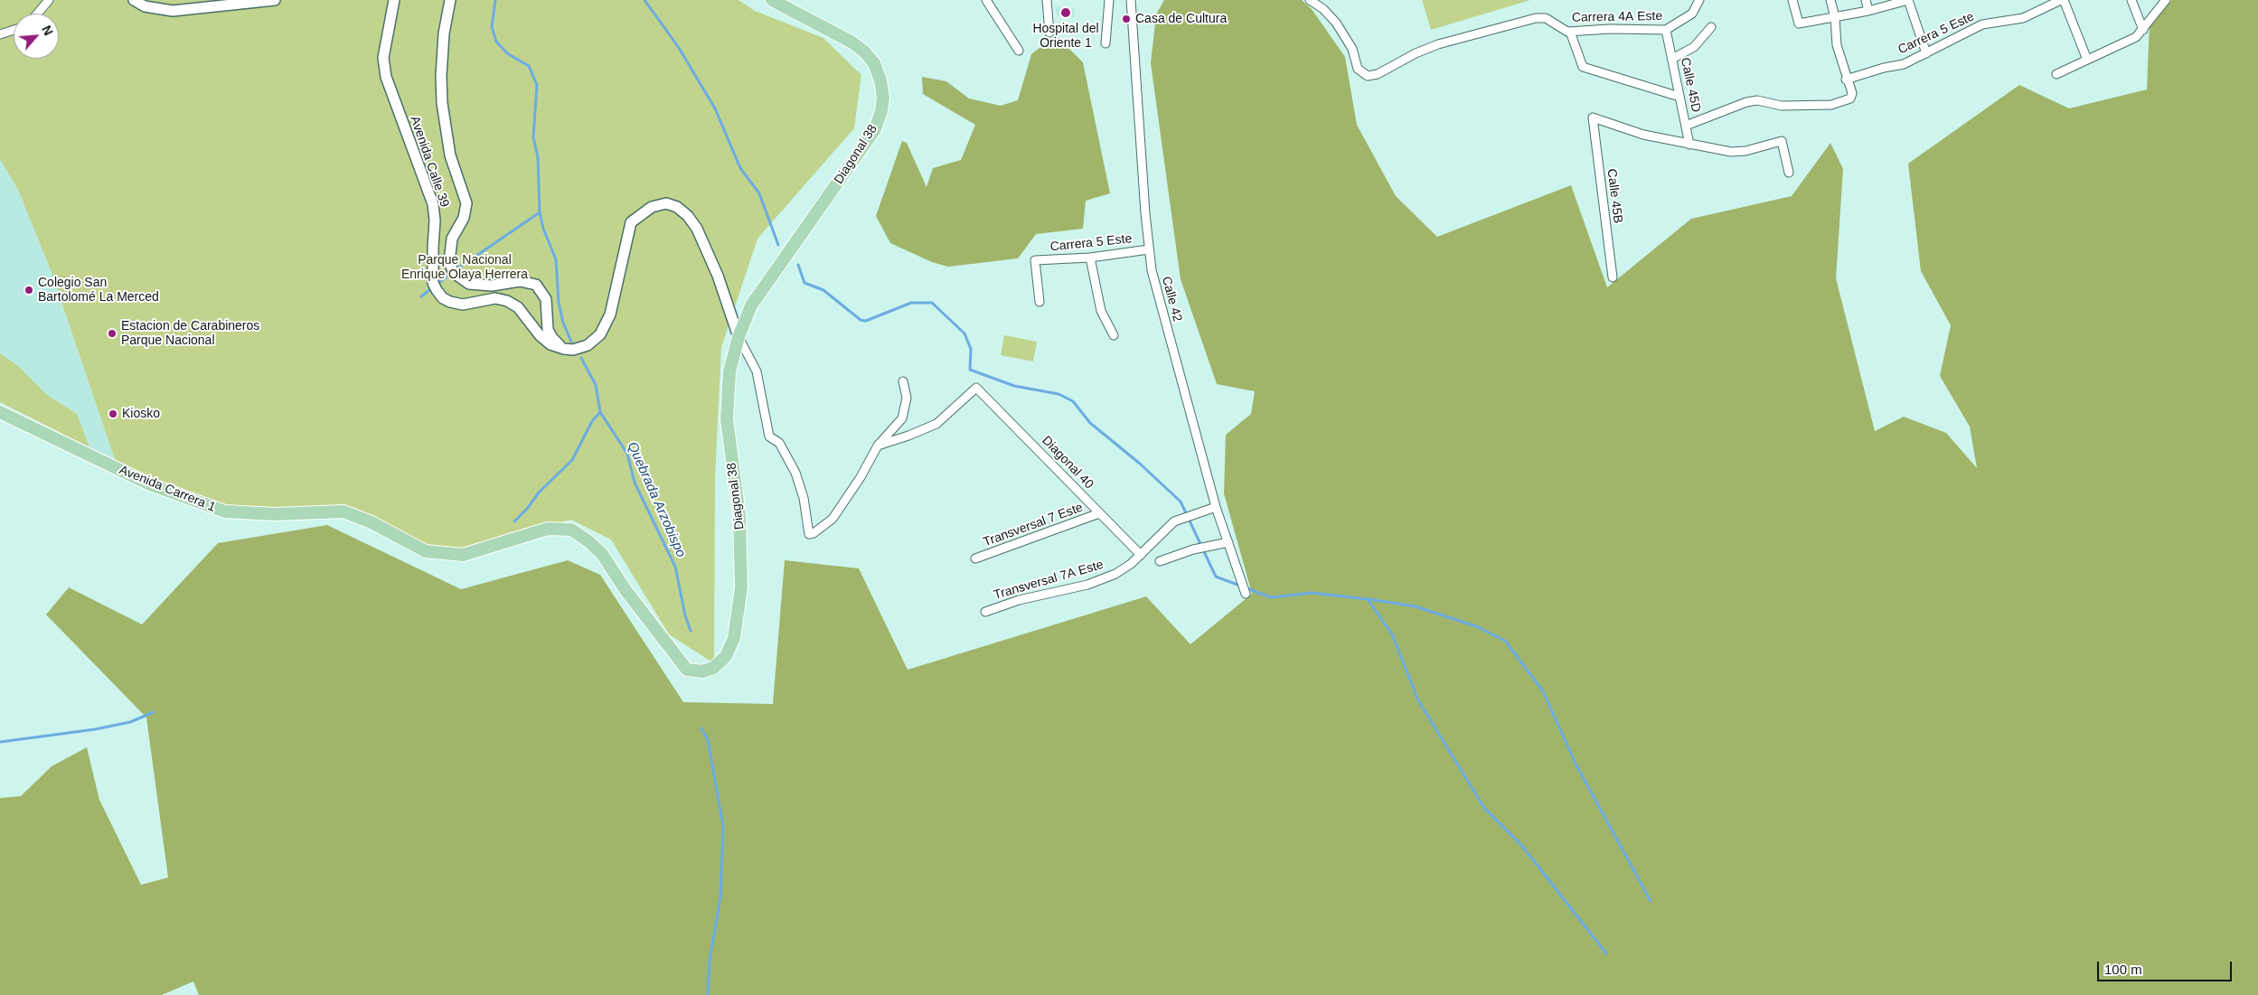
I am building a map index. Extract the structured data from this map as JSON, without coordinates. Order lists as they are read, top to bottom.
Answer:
{
  "streets": {
    "main road": ["Diagonal 38", "Avenida Carrera 1"],
    "street": [
      "Carrera 4A Este",
      "Carrera 5 Este",
      "Calle 45D",
      "Avenida Calle 39",
      "Calle 45B",
      "Calle 42",
      "Diagonal 40",
      "Transversal 7 Este",
      "Transversal 7A Este"
    ]
  },
  "crossings": [
    ["Carrera 4A Este", "Calle 45D"],
    ["Carrera 5 Este", "Calle 42"],
    ["Calle 45D", "Calle 45B"],
    ["Diagonal 38", "Avenida Carrera 1"],
    ["Calle 42", "Transversal 7A Este"],
    ["Diagonal 40", "Transversal 7 Este"],
    ["Diagonal 40", "Transversal 7A Este"]
  ],
  "water": ["Quebrada Arzobispo"],
  "parks": ["Parque Nacional Enrique Olaya Herrera"],
  "places": [
    "Hospital del Oriente 1",
    "Casa de Cultura",
    "Colegio San Bartolomé La Merced",
    "Estacion de Carabineros Parque Nacional",
    "Kiosko"
  ],
  "scale_bar": "100 m",
  "north": "top right"
}
